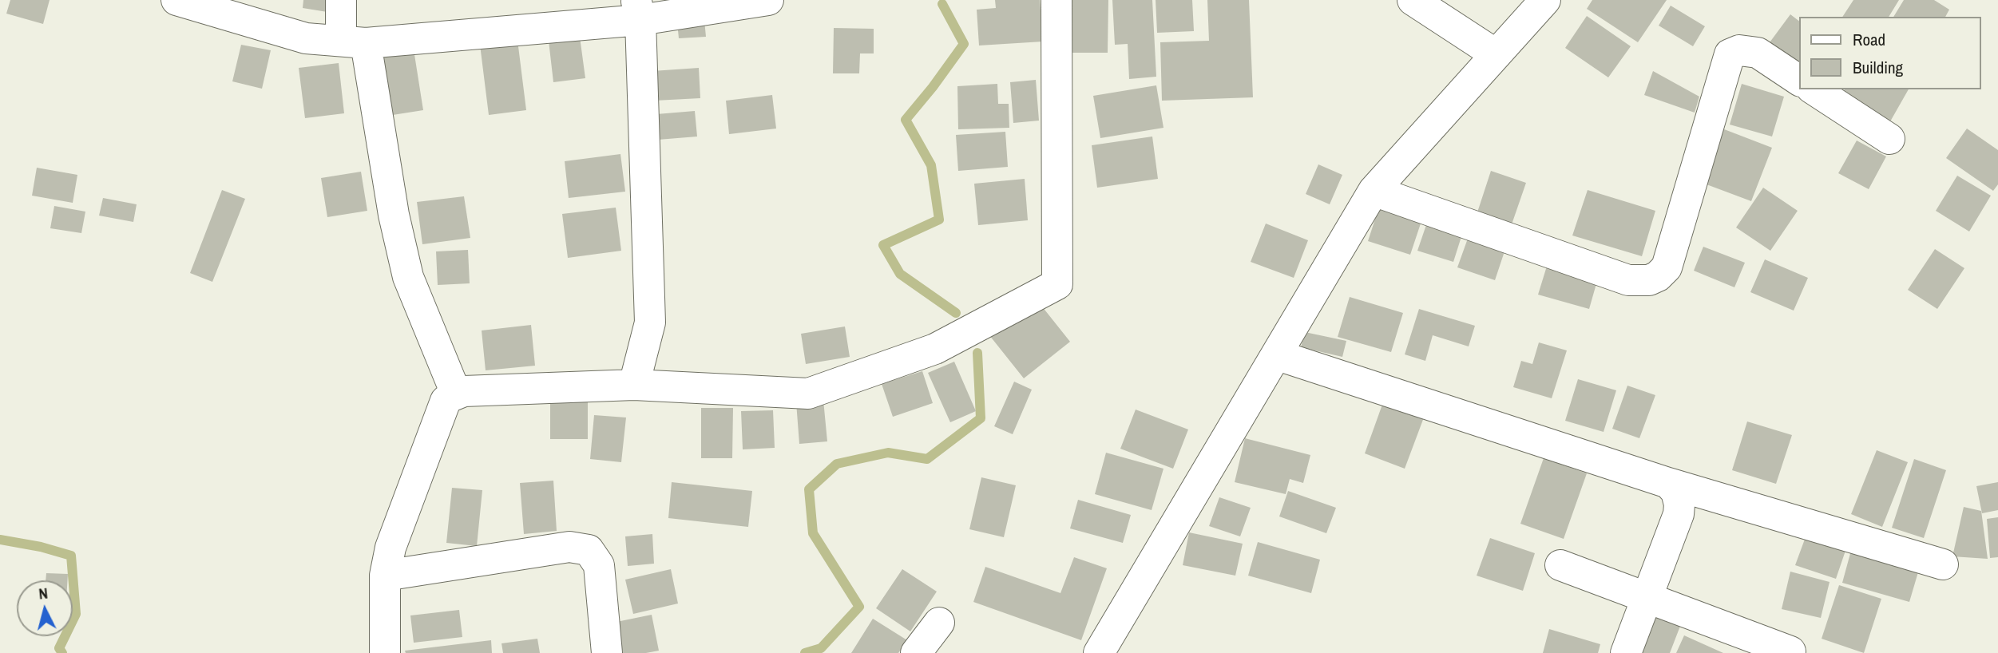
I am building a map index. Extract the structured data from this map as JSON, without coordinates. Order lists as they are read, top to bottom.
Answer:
{
  "legend": ["Road", "Building"],
  "north": "top"
}
